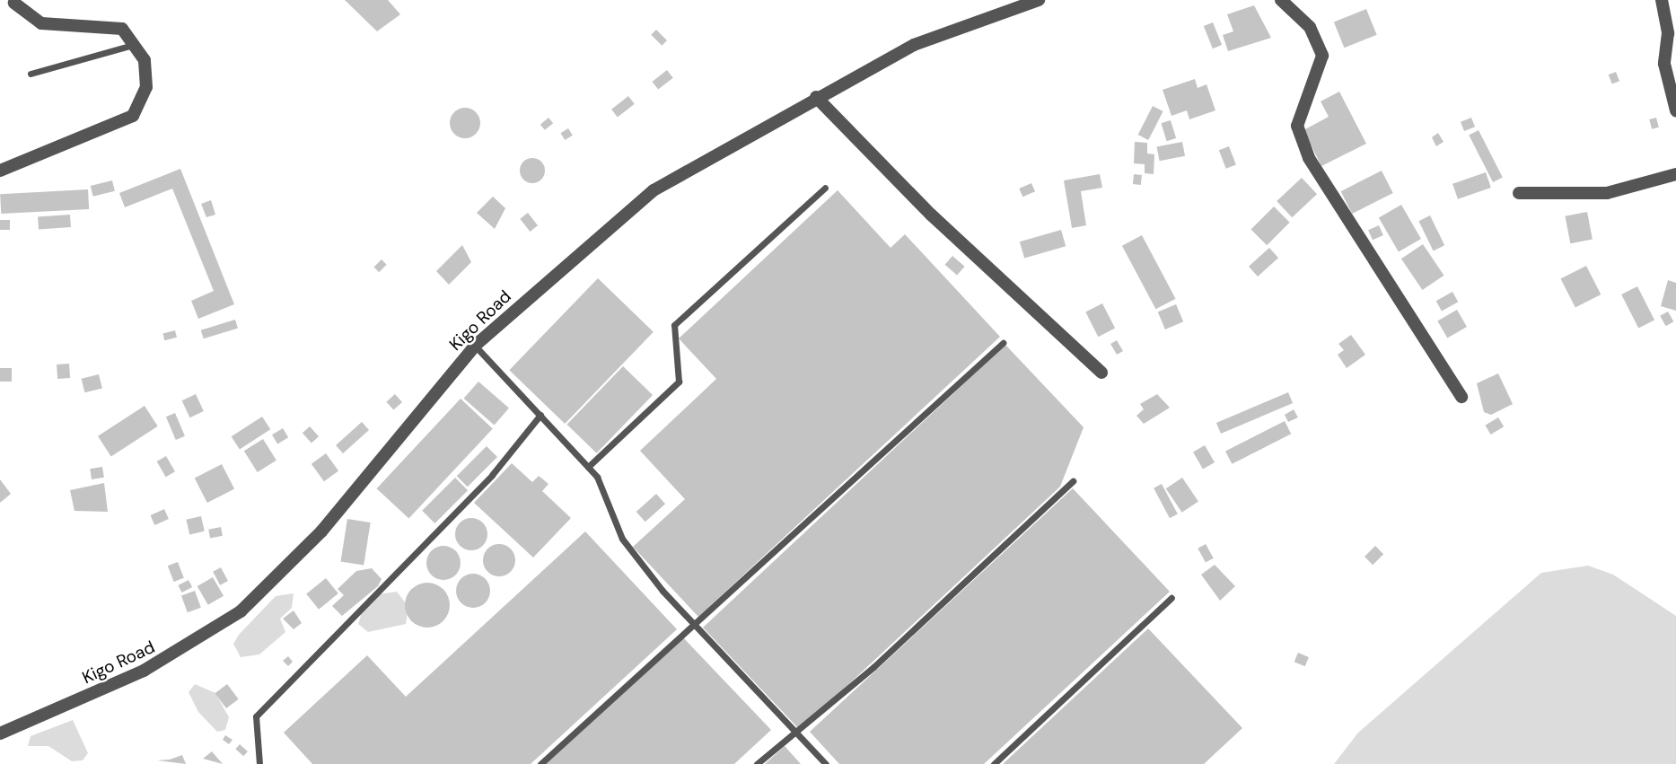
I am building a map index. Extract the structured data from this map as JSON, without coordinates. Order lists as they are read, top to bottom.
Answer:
{
  "streets": {
    "street": ["Kigo Road"]
  }
}
